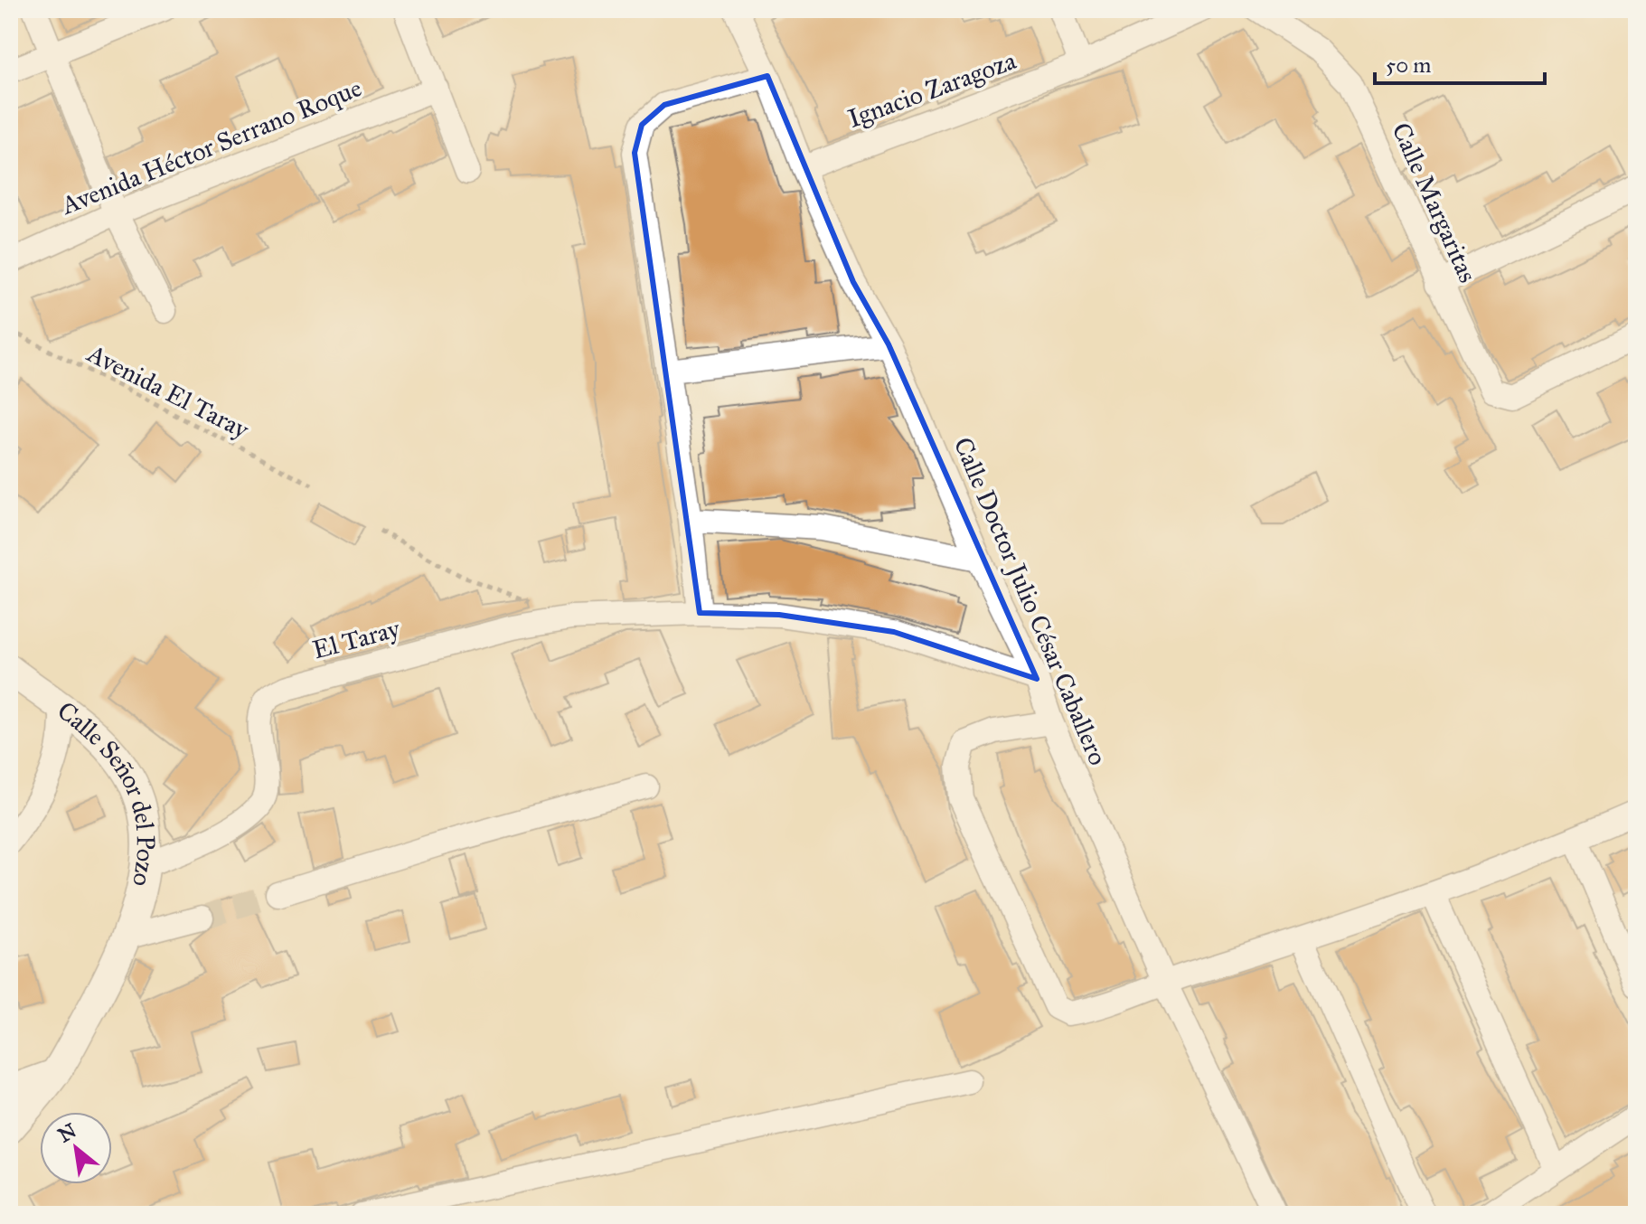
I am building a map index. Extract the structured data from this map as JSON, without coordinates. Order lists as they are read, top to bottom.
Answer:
{
  "streets": {
    "street": [
      "Ignacio Zaragoza",
      "Avenida Héctor Serrano Roque",
      "Calle Margaritas",
      "Calle Doctor Julio César Caballero",
      "El Taray",
      "Calle Señor del Pozo"
    ],
    "path": ["Avenida El Taray"]
  },
  "crossings": [
    ["Ignacio Zaragoza", "Calle Doctor Julio César Caballero"],
    ["Calle Doctor Julio César Caballero", "El Taray"],
    ["El Taray", "Calle Señor del Pozo"]
  ],
  "scale_bar": "50 m",
  "north": "top left"
}
